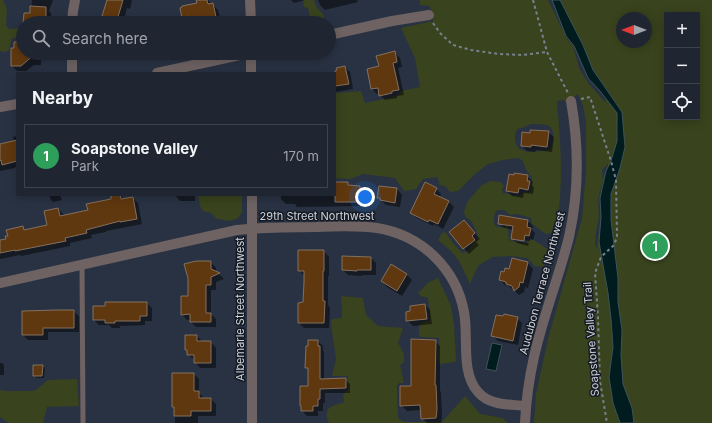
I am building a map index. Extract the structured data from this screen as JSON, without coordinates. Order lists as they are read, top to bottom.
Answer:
{
  "streets": {
    "street": ["29th Street Northwest", "Audubon Terrace Northwest", "Albemarle Street Northwest"],
    "path": ["Soapstone Valley Trail"]
  },
  "crossings": [
    ["29th Street Northwest", "Audubon Terrace Northwest"],
    ["29th Street Northwest", "Albemarle Street Northwest"]
  ],
  "north": "left",
  "page": {
    "map_buttons": ["+", "−"],
    "search": "Search here",
    "heading": "Nearby",
    "list": [
      {
        "mark": "1",
        "name": "Soapstone Valley",
        "note": "Park",
        "value": "170 m"
      }
    ],
    "pins": "1"
  }
}
